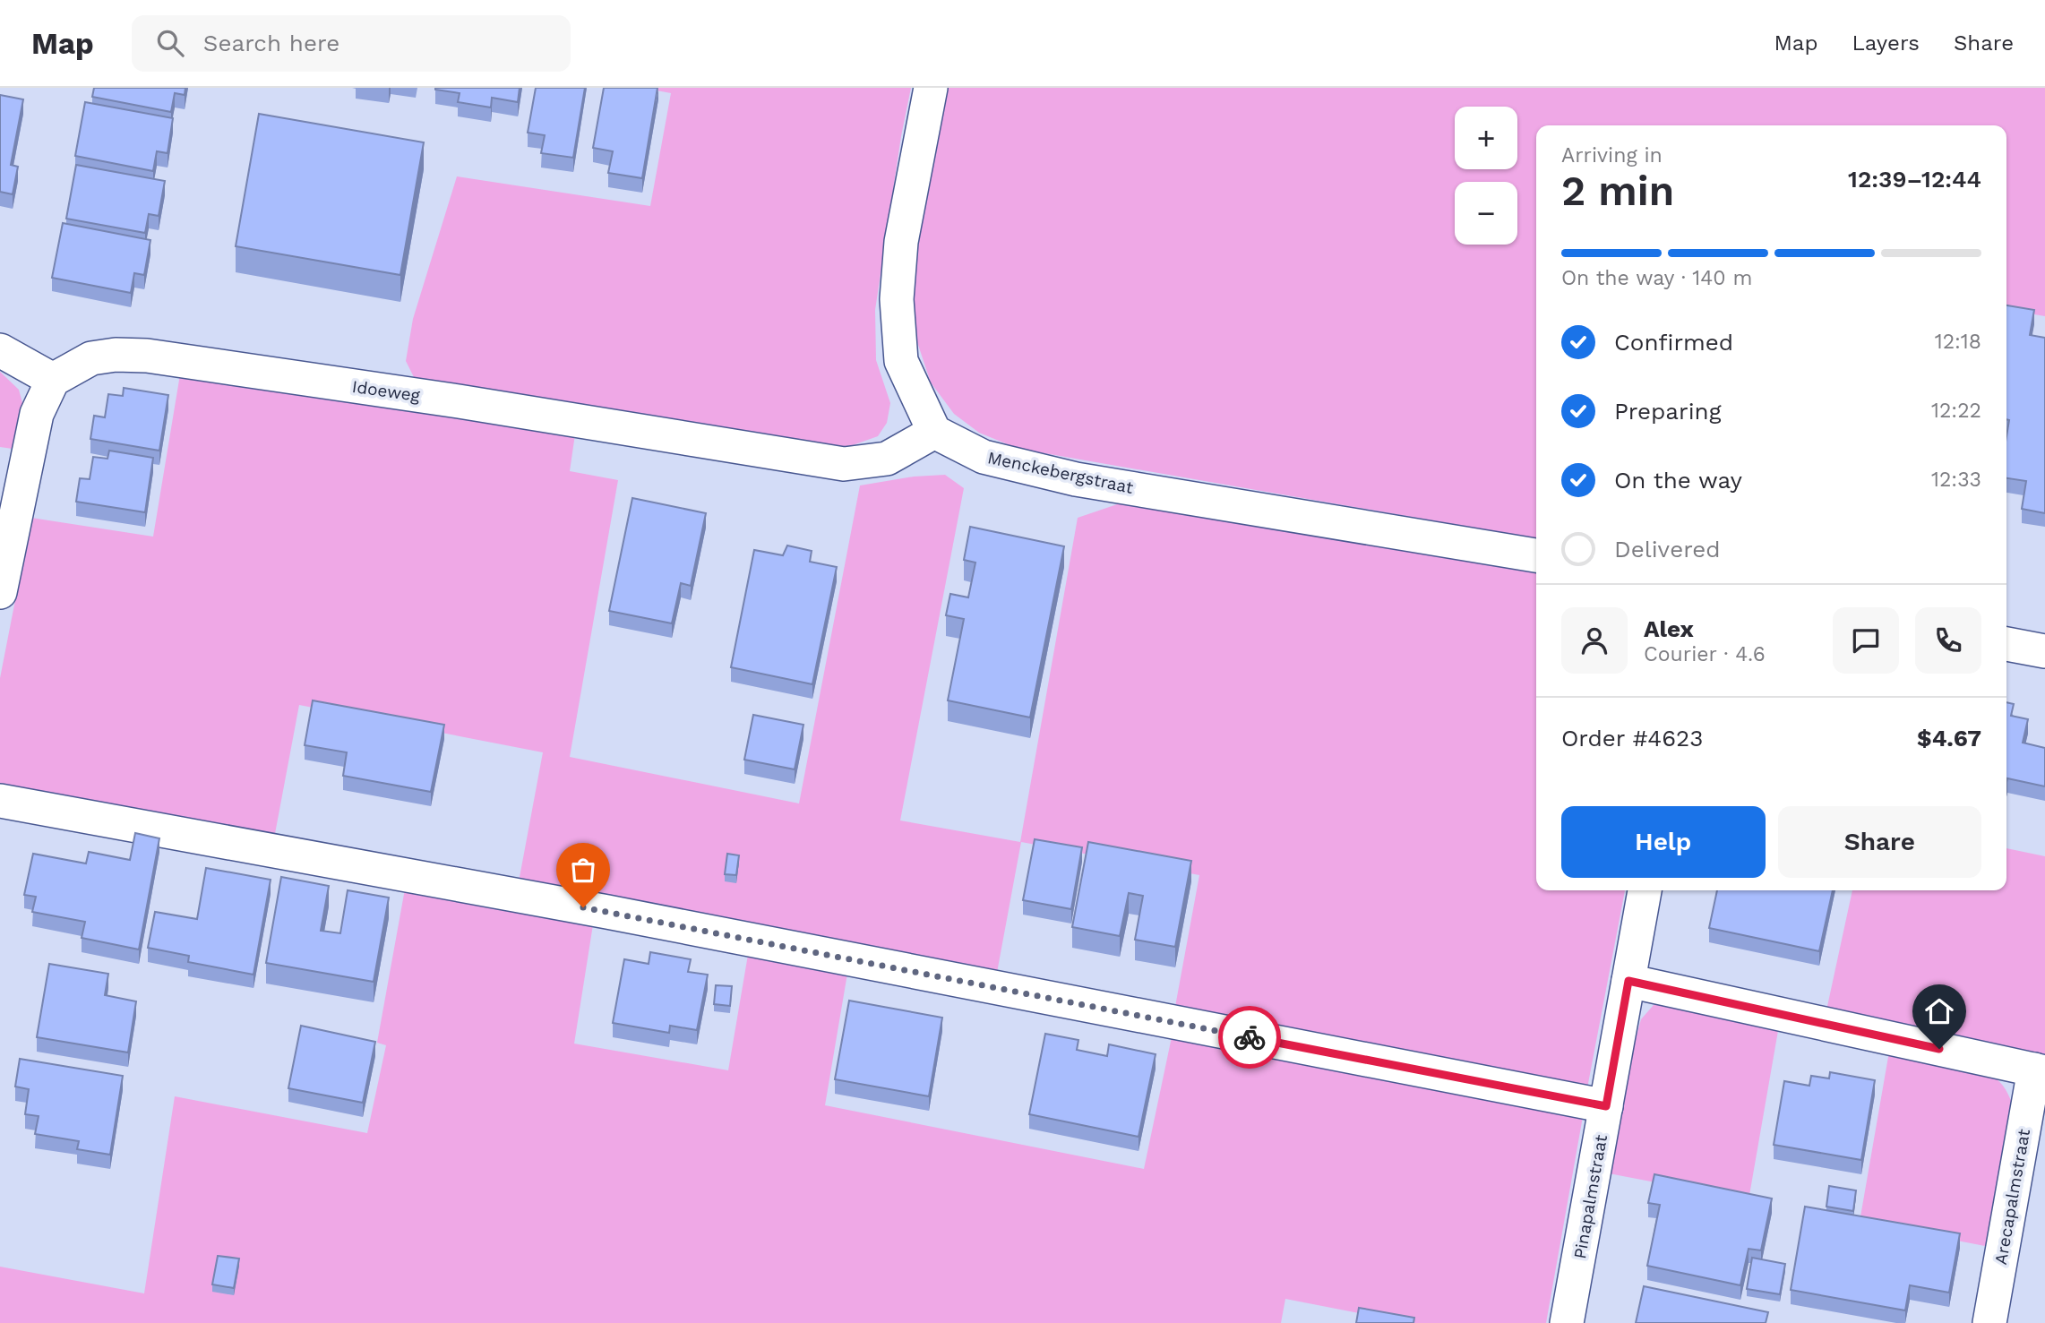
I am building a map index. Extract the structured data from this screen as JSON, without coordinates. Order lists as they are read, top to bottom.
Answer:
{
  "streets": {
    "street": [
      "Idoeweg",
      "Menckebergstraat",
      "Pinapalmstraat",
      "Arecapalmstraat"
    ]
  },
  "crossings": [
    ["Idoeweg", "Menckebergstraat"]
  ],
  "page": {
    "header": "Map",
    "search": "Search here",
    "nav": ["Map", "Layers", "Share"],
    "map_buttons": ["+", "−"],
    "heading": ["2 min", "Arriving in", "12:39–12:44"],
    "panel": [
      "Alex",
      "Courier · 4.6",
      "Order #4623",
      "$4.67"
    ],
    "bar": "On the way · 140 m",
    "list": [
      ["Confirmed", "12:18"],
      ["Preparing", "12:22"],
      ["On the way", "12:33"],
      "Delivered"
    ],
    "buttons": ["Help", "Share"]
  }
}
